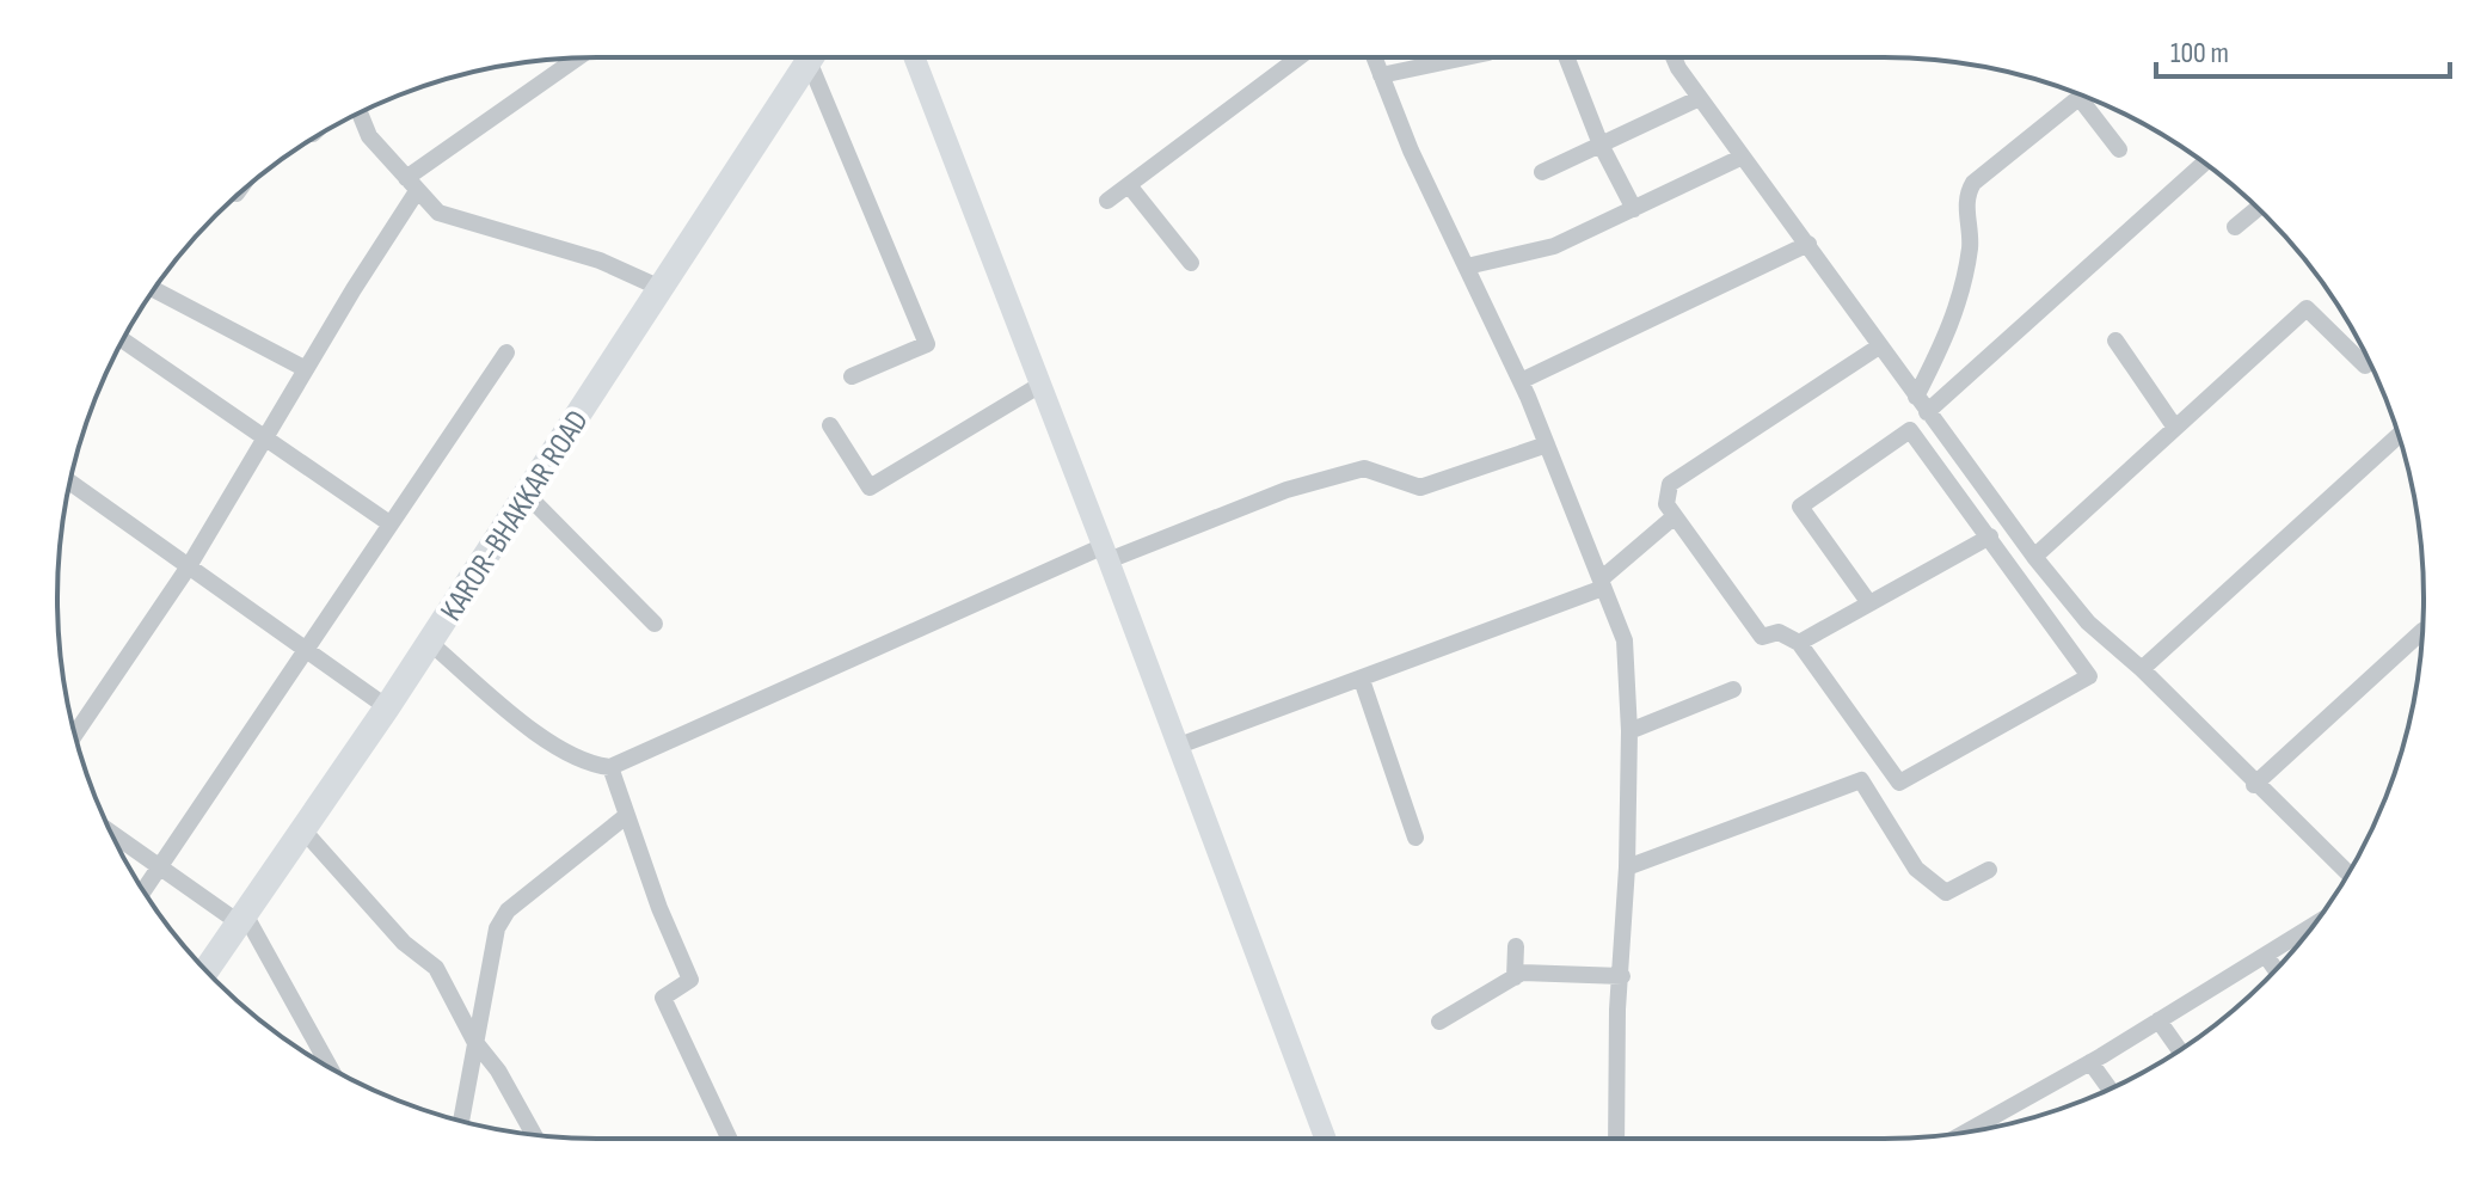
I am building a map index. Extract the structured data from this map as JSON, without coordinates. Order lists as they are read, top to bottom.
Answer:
{
  "streets": {
    "main road": ["KAROR-BHAKKAR ROAD"]
  },
  "scale_bar": "100 m"
}
